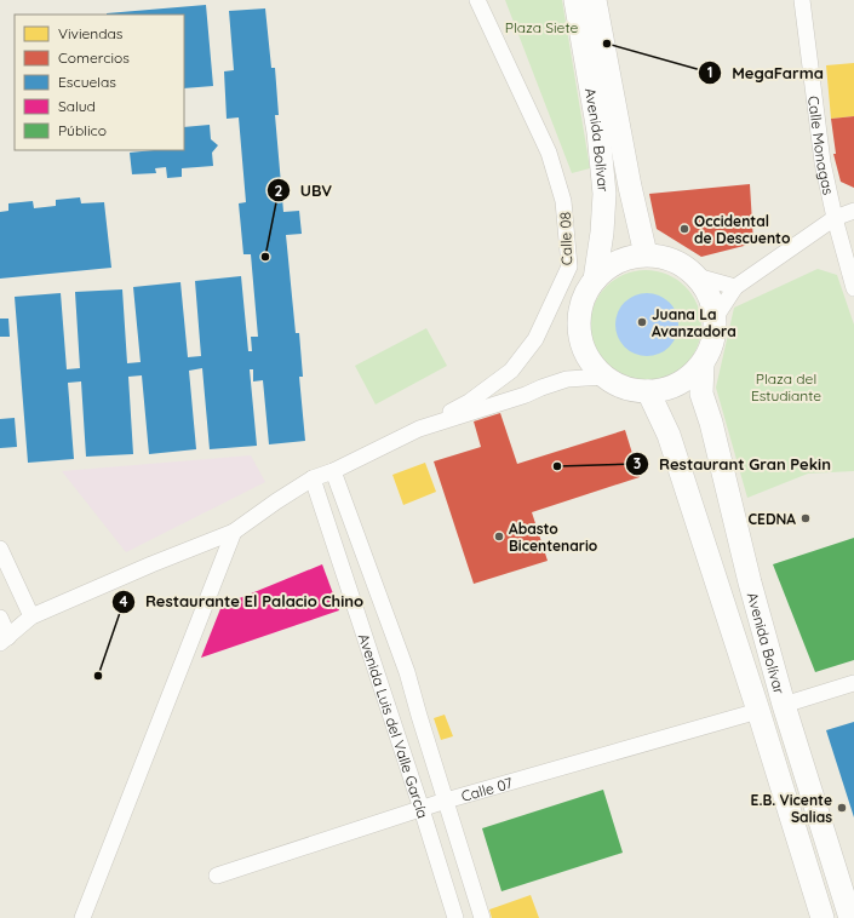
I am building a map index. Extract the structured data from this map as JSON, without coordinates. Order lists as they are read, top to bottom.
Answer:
{
  "streets": {
    "street": [
      "Avenida Bolívar",
      "Calle Monagas",
      "Calle 08",
      "Avenida Luis del Valle García",
      "Calle 07"
    ]
  },
  "crossings": [
    ["Avenida Bolívar", "Calle 07"],
    ["Avenida Luis del Valle García", "Calle 07"]
  ],
  "parks": ["Plaza Siete", "Plaza del Estudiante"],
  "places": [
    "MegaFarma",
    "Occidental de Descuento",
    "UBV",
    "Juana La Avanzadora",
    "Restaurant Gran Pekin",
    "CEDNA",
    "Abasto Bicentenario",
    "Restaurante El Palacio Chino",
    "E.B. Vicente Salias"
  ],
  "legend": [
    "Viviendas",
    "Comercios",
    "Escuelas",
    "Salud",
    "Público"
  ]
}
